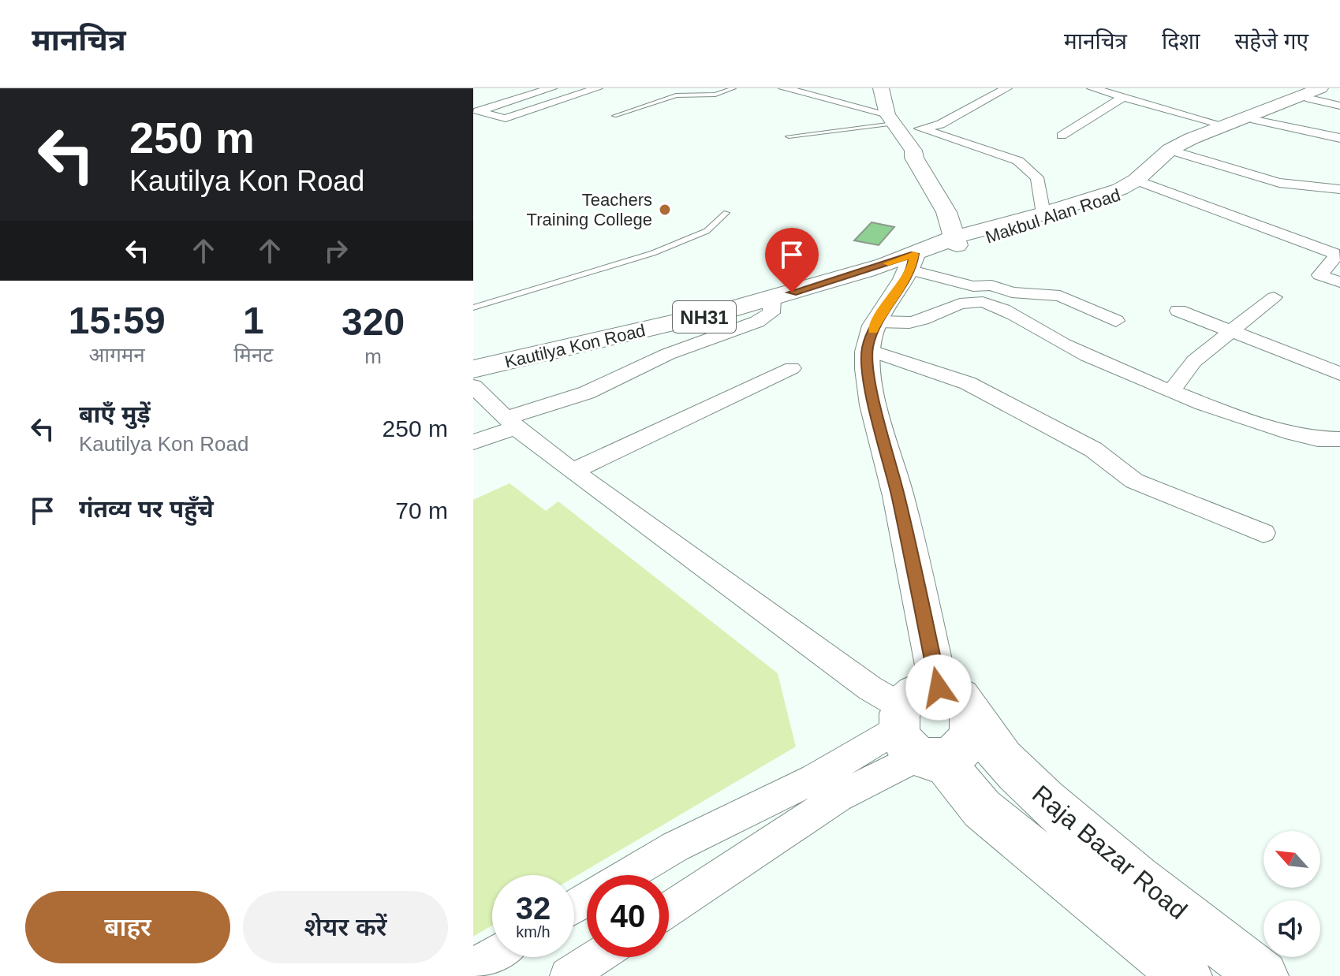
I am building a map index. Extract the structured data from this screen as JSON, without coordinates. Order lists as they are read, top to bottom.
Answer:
{
  "streets": {
    "highway": ["Makbul Alan Road", "NH31", "Kautilya Kon Road"],
    "street": ["Raja Bazar Road"]
  },
  "crossings": [
    ["Makbul Alan Road", "Kautilya Kon Road"]
  ],
  "places": ["Teachers Training College"],
  "north": "top left",
  "page": {
    "header": "मानचित्र",
    "nav": ["मानचित्र", "दिशा", "सहेजे गए"],
    "turn": ["250 m", "Kautilya Kon Road"],
    "eta": [
      "15:59",
      "आगमन",
      "1",
      "मिनट",
      "320",
      "m"
    ],
    "list": [
      {
        "name": "बाएँ मुड़ें",
        "note": "Kautilya Kon Road",
        "value": "250 m"
      },
      {
        "name": "गंतव्य पर पहुँचे",
        "value": "70 m"
      }
    ],
    "speed": "32 km/h",
    "limit": "40",
    "buttons": ["बाहर", "शेयर करें"]
  }
}
